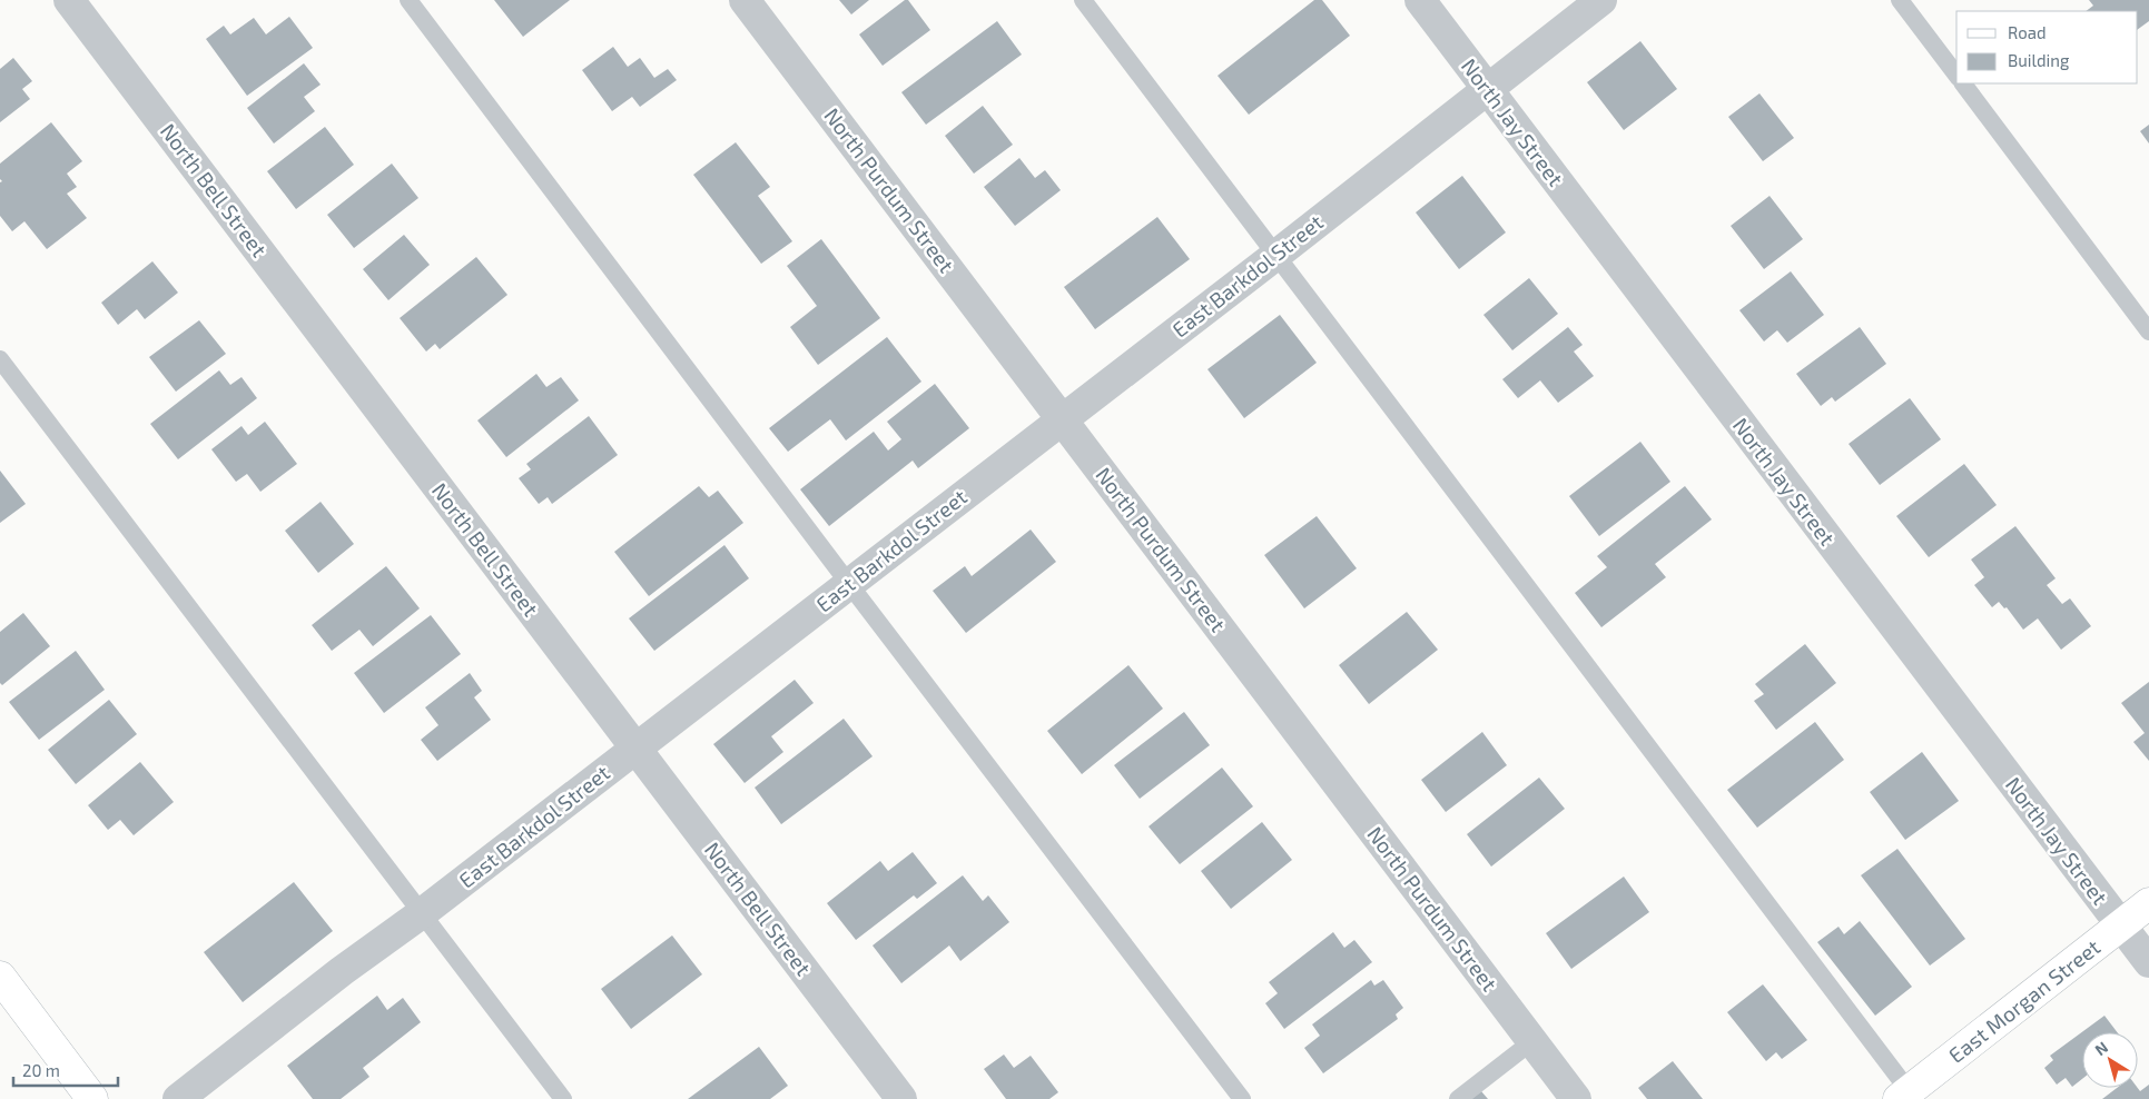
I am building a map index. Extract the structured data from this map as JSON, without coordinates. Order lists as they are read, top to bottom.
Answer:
{
  "streets": {
    "street": [
      "North Jay Street",
      "North Bell Street",
      "North Purdum Street",
      "East Barkdol Street",
      "East Morgan Street"
    ]
  },
  "crossings": [
    ["North Jay Street", "East Barkdol Street"],
    ["North Jay Street", "East Morgan Street"],
    ["North Bell Street", "East Barkdol Street"],
    ["North Purdum Street", "East Barkdol Street"]
  ],
  "legend": ["Road", "Building"],
  "scale_bar": "20 m",
  "north": "top left"
}
